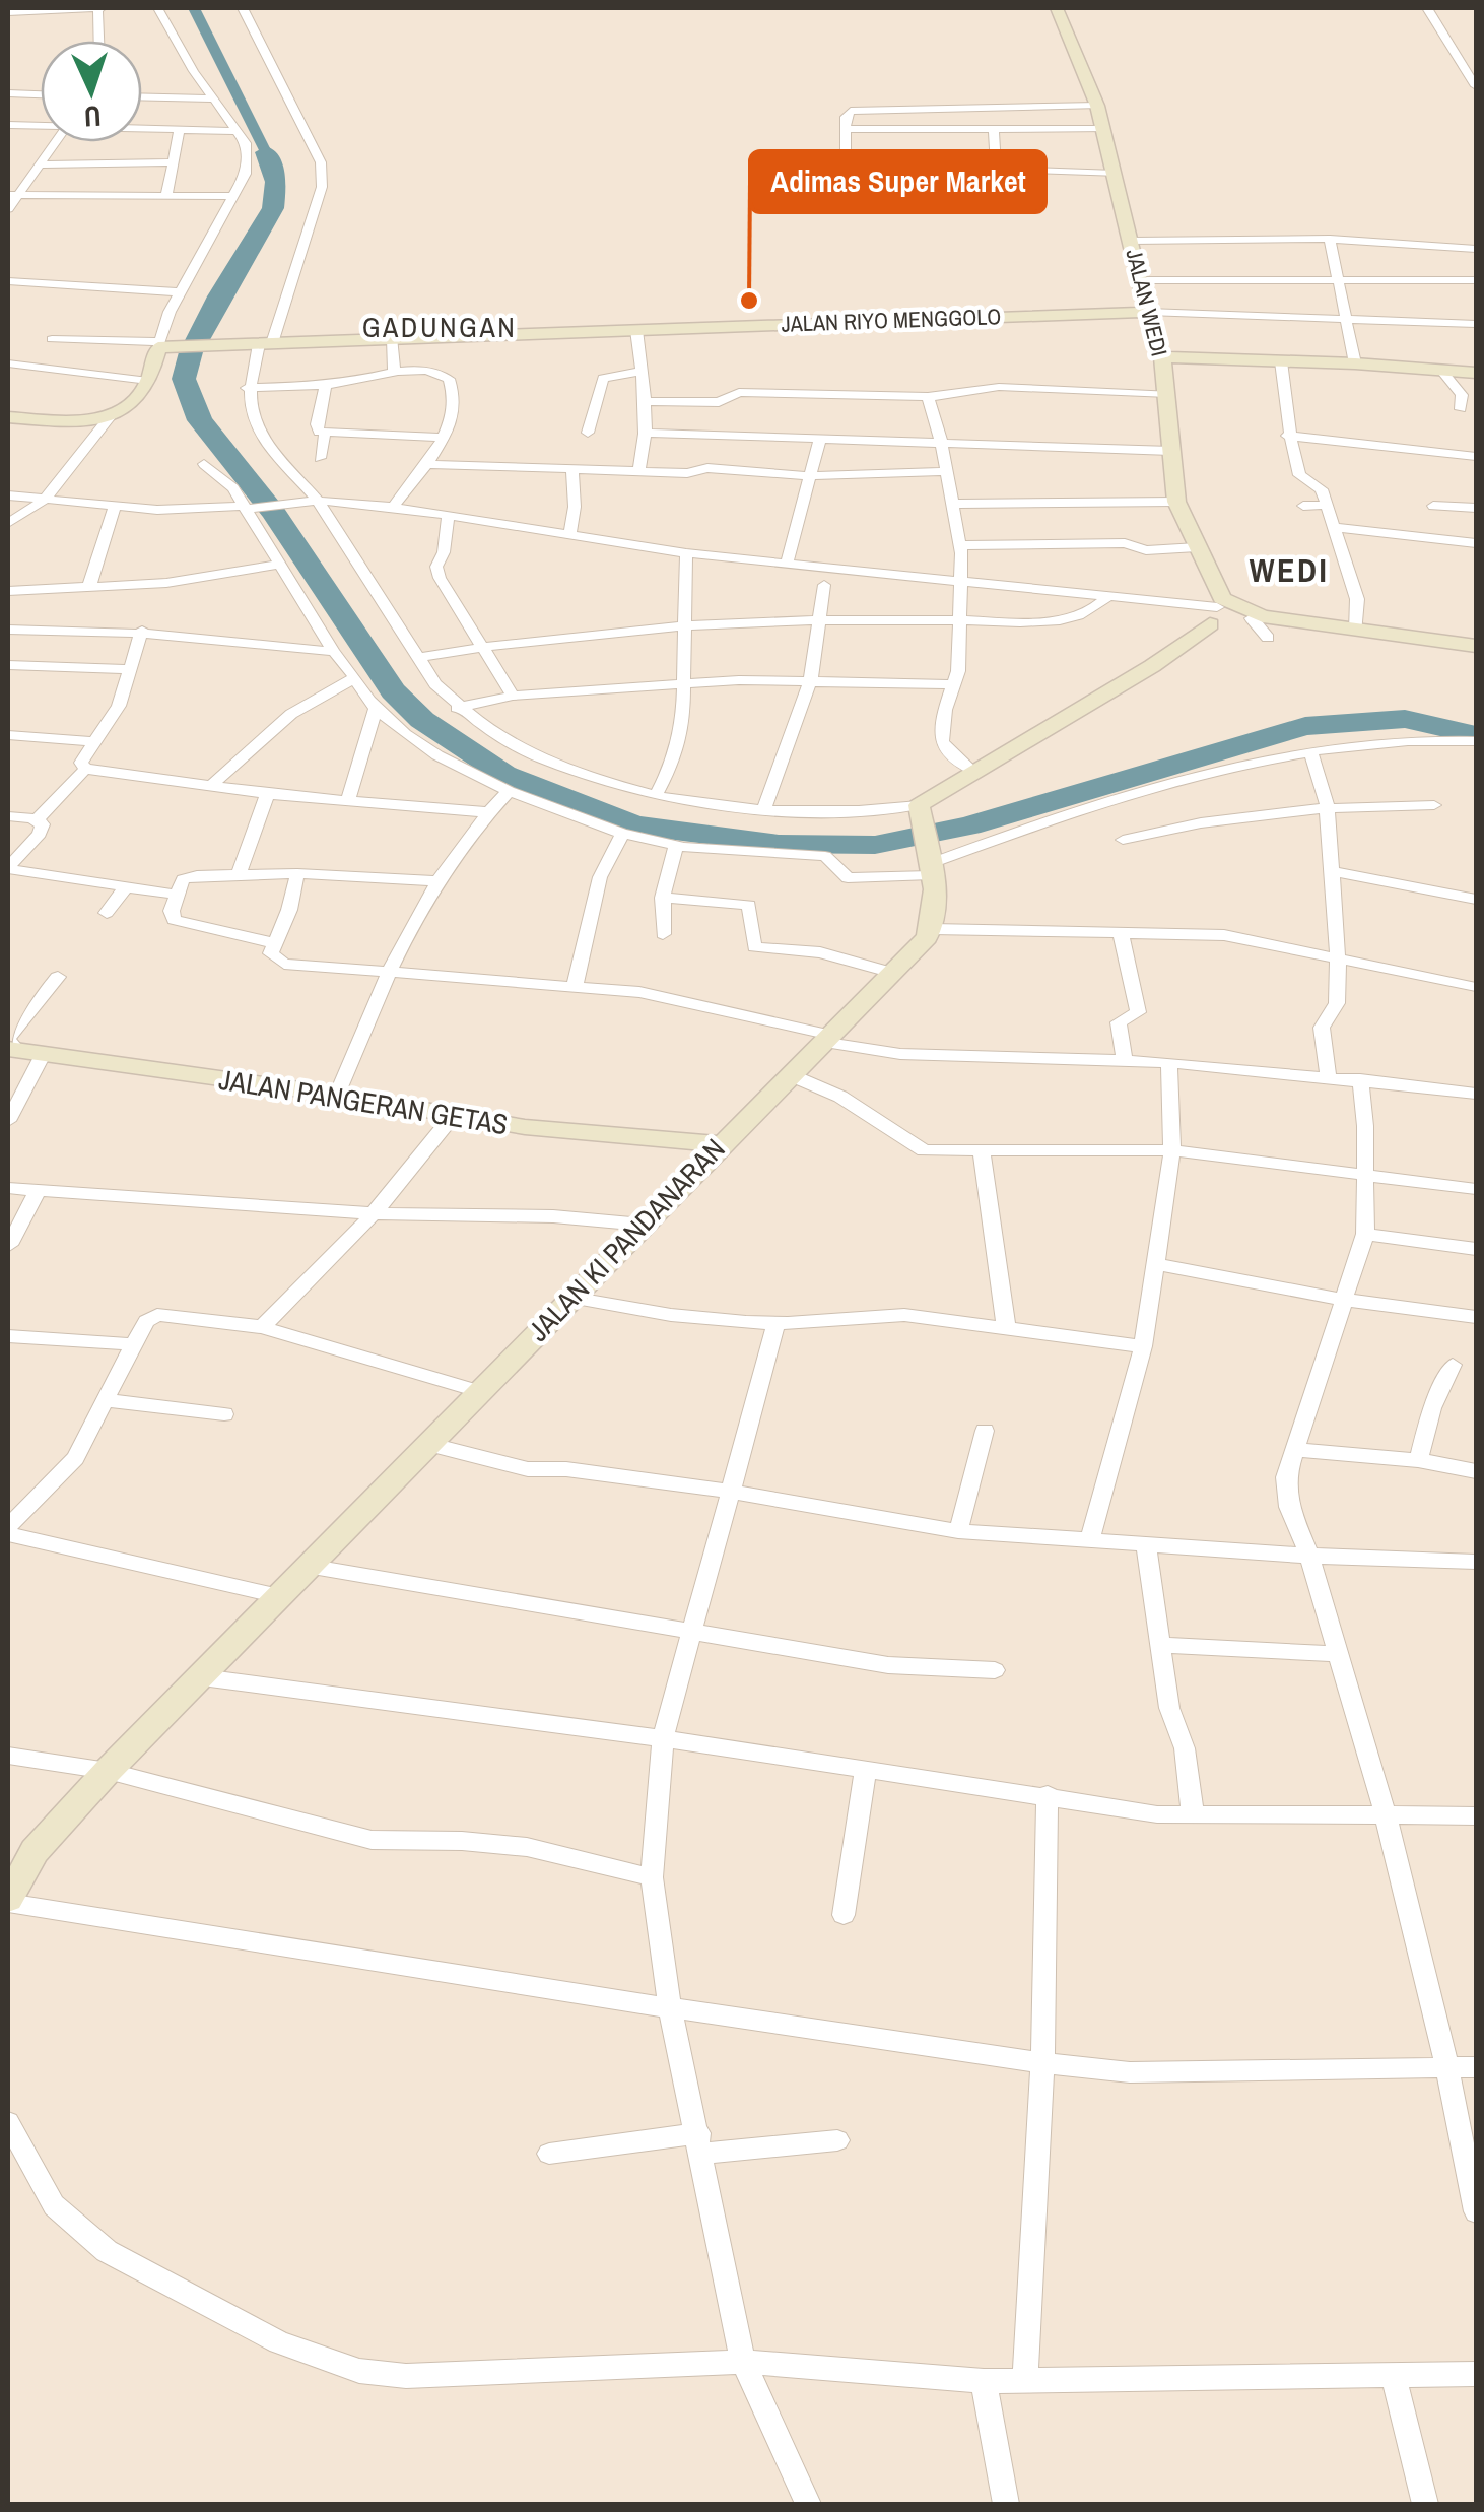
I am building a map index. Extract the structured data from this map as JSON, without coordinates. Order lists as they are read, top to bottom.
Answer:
{
  "streets": {
    "main road": [
      "JALAN WEDI",
      "JALAN RIYO MENGGOLO",
      "JALAN PANGERAN GETAS",
      "JALAN KI PANDANARAN"
    ]
  },
  "crossings": [
    ["JALAN WEDI", "JALAN RIYO MENGGOLO"],
    ["JALAN PANGERAN GETAS", "JALAN KI PANDANARAN"]
  ],
  "districts": ["GADUNGAN", "WEDI"],
  "places": ["Adimas Super Market"],
  "north": "bottom"
}
